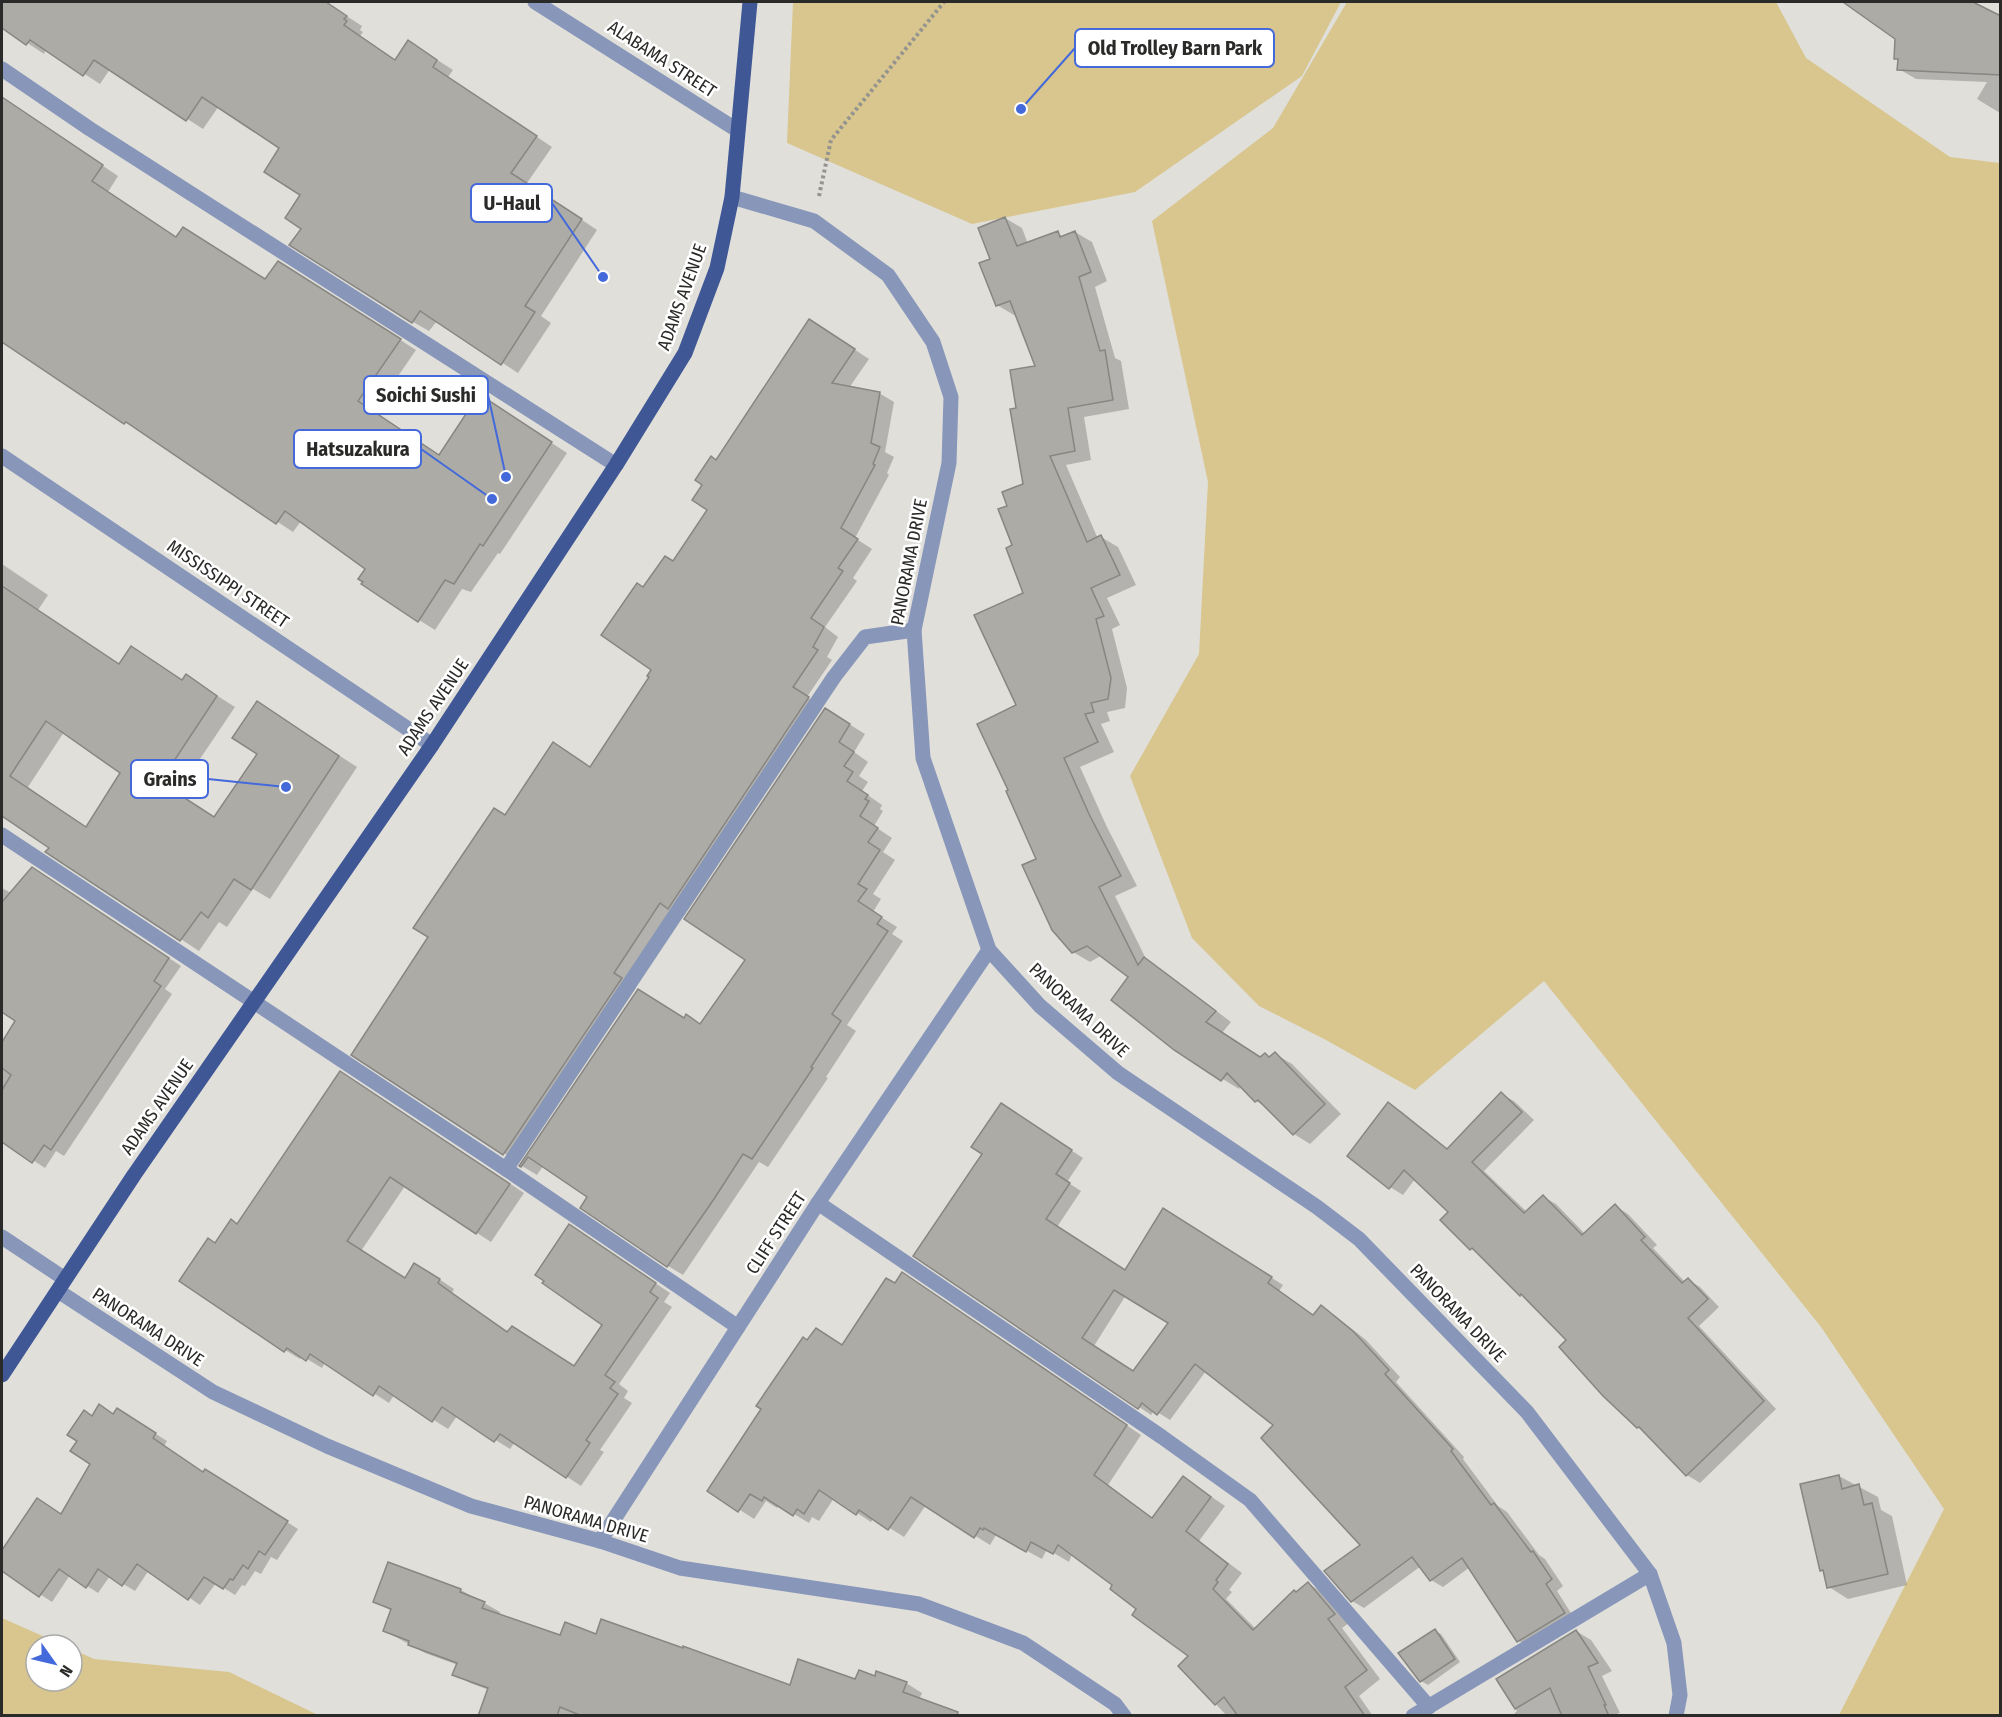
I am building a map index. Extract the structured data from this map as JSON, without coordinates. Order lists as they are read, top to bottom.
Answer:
{
  "streets": {
    "main road": ["ADAMS AVENUE"],
    "street": [
      "ALABAMA STREET",
      "PANORAMA DRIVE",
      "MISSISSIPPI STREET",
      "CLIFF STREET"
    ]
  },
  "crossings": [
    ["ALABAMA STREET", "ADAMS AVENUE"],
    ["ADAMS AVENUE", "PANORAMA DRIVE"],
    ["ADAMS AVENUE", "MISSISSIPPI STREET"],
    ["PANORAMA DRIVE", "CLIFF STREET"]
  ],
  "places": [
    "Old Trolley Barn Park",
    "U-Haul",
    "Soichi Sushi",
    "Hatsuzakura",
    "Grains"
  ],
  "north": "bottom right"
}
